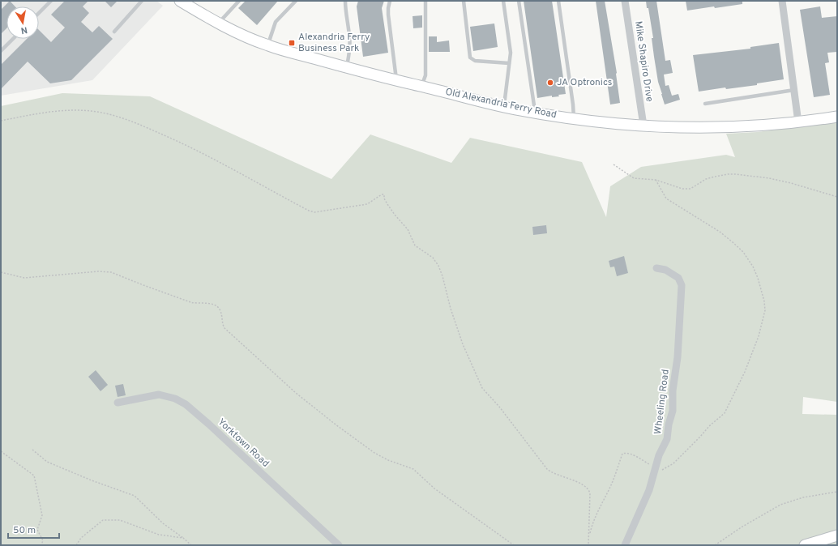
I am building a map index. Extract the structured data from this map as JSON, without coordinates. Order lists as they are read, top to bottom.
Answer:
{
  "streets": {
    "main road": ["Old Alexandria Ferry Road"],
    "street": ["Mike Shapiro Drive", "Wheeling Road", "Yorktown Road"]
  },
  "crossings": [
    ["Mike Shapiro Drive", "Old Alexandria Ferry Road"]
  ],
  "places": {
    "transit": ["Alexandria Ferry Business Park"],
    "other": ["JA Optronics"]
  },
  "scale_bar": "50 m",
  "north": "bottom"
}
